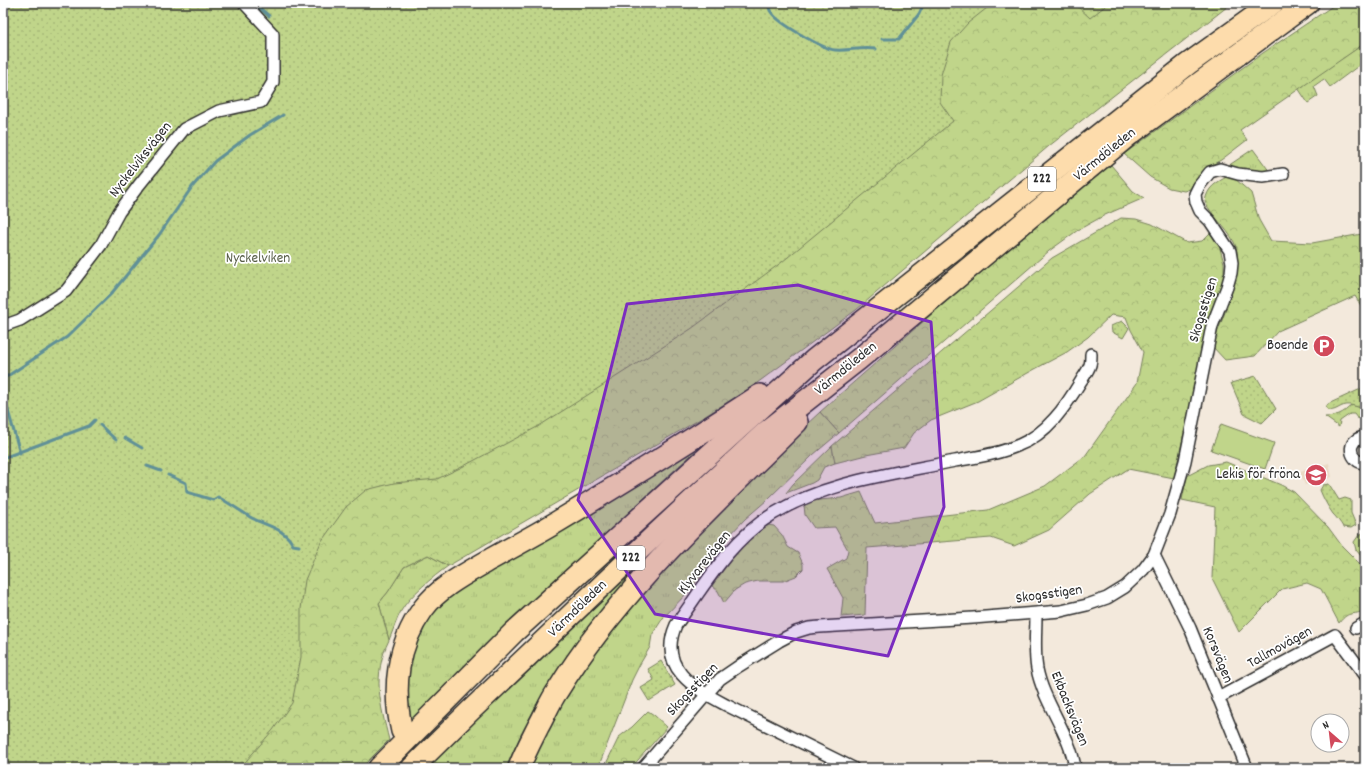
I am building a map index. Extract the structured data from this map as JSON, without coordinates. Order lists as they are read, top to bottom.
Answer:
{
  "streets": {
    "highway": ["Värmdöleden", "222"],
    "street": [
      "Nyckelviksvägen",
      "Skogsstigen",
      "Klyvarevägen",
      "Tallmovägen",
      "Korsvägen",
      "Ekbacksvägen"
    ]
  },
  "crossings": [
    ["Skogsstigen", "Klyvarevägen"],
    ["Skogsstigen", "Korsvägen"],
    ["Skogsstigen", "Ekbacksvägen"],
    ["Tallmovägen", "Korsvägen"]
  ],
  "parks": ["Nyckelviken"],
  "places": {
    "parking": ["Boende"],
    "school or university": ["Lekis för fröna"]
  },
  "north": "top left"
}
